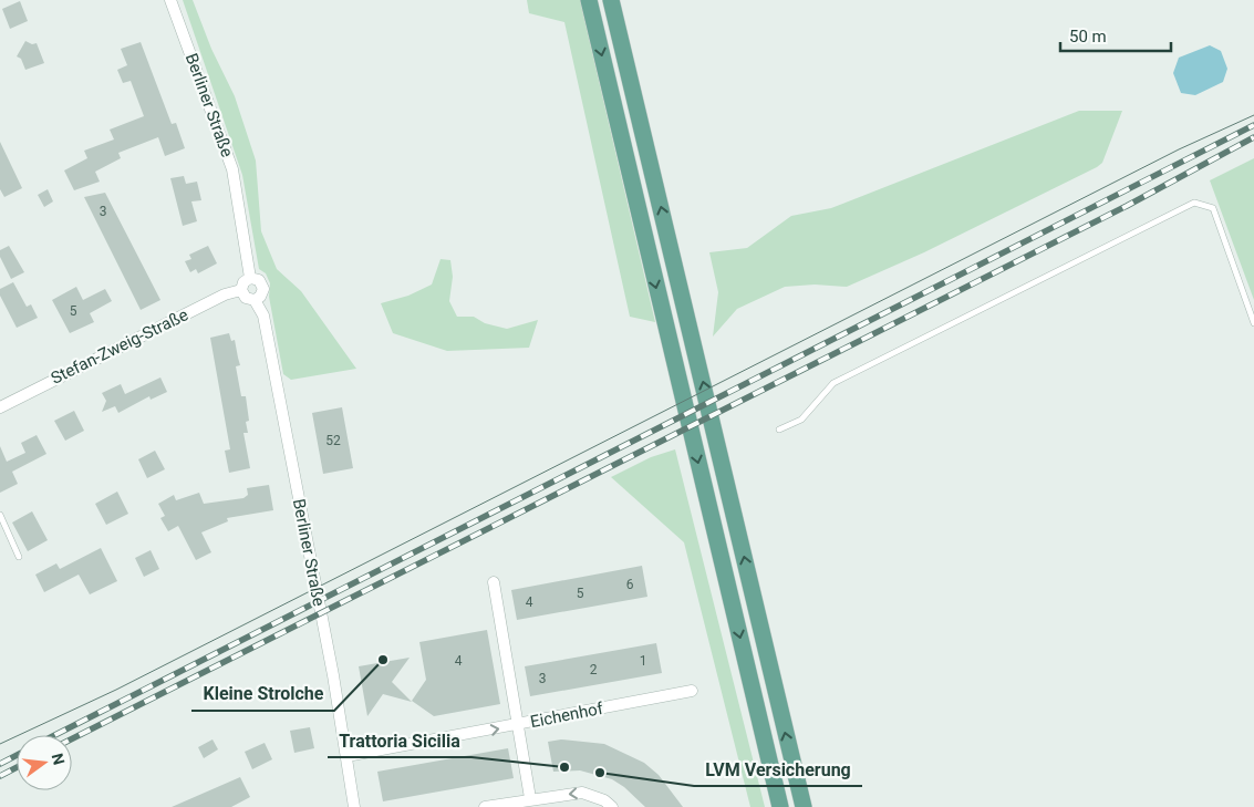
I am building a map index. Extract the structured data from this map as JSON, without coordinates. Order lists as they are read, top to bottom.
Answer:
{
  "streets": {
    "street": ["Berliner Straße", "Stefan-Zweig-Straße", "Eichenhof"]
  },
  "crossings": [
    ["Berliner Straße", "Stefan-Zweig-Straße"]
  ],
  "places": ["Kleine Strolche", "Trattoria Sicilia", "LVM Versicherung"],
  "house_numbers": [
    "3",
    "5",
    "52",
    "6",
    "5",
    "4",
    "4",
    "1",
    "2",
    "3"
  ],
  "scale_bar": "50 m",
  "north": "right"
}
